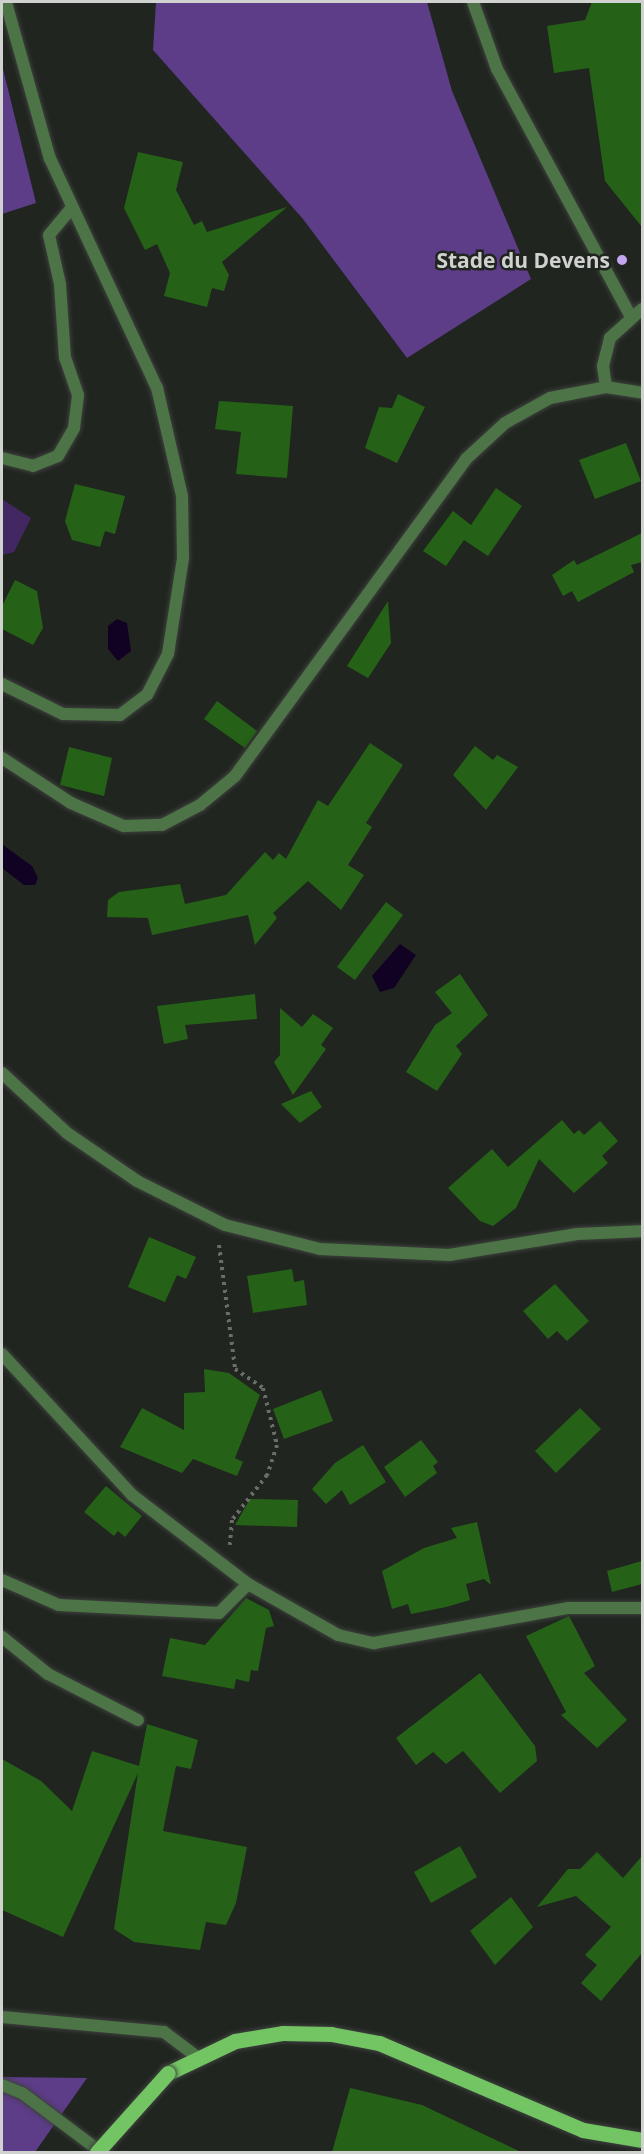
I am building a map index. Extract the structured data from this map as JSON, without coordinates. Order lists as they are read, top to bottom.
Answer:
{
  "places": ["Stade du Devens"]
}
